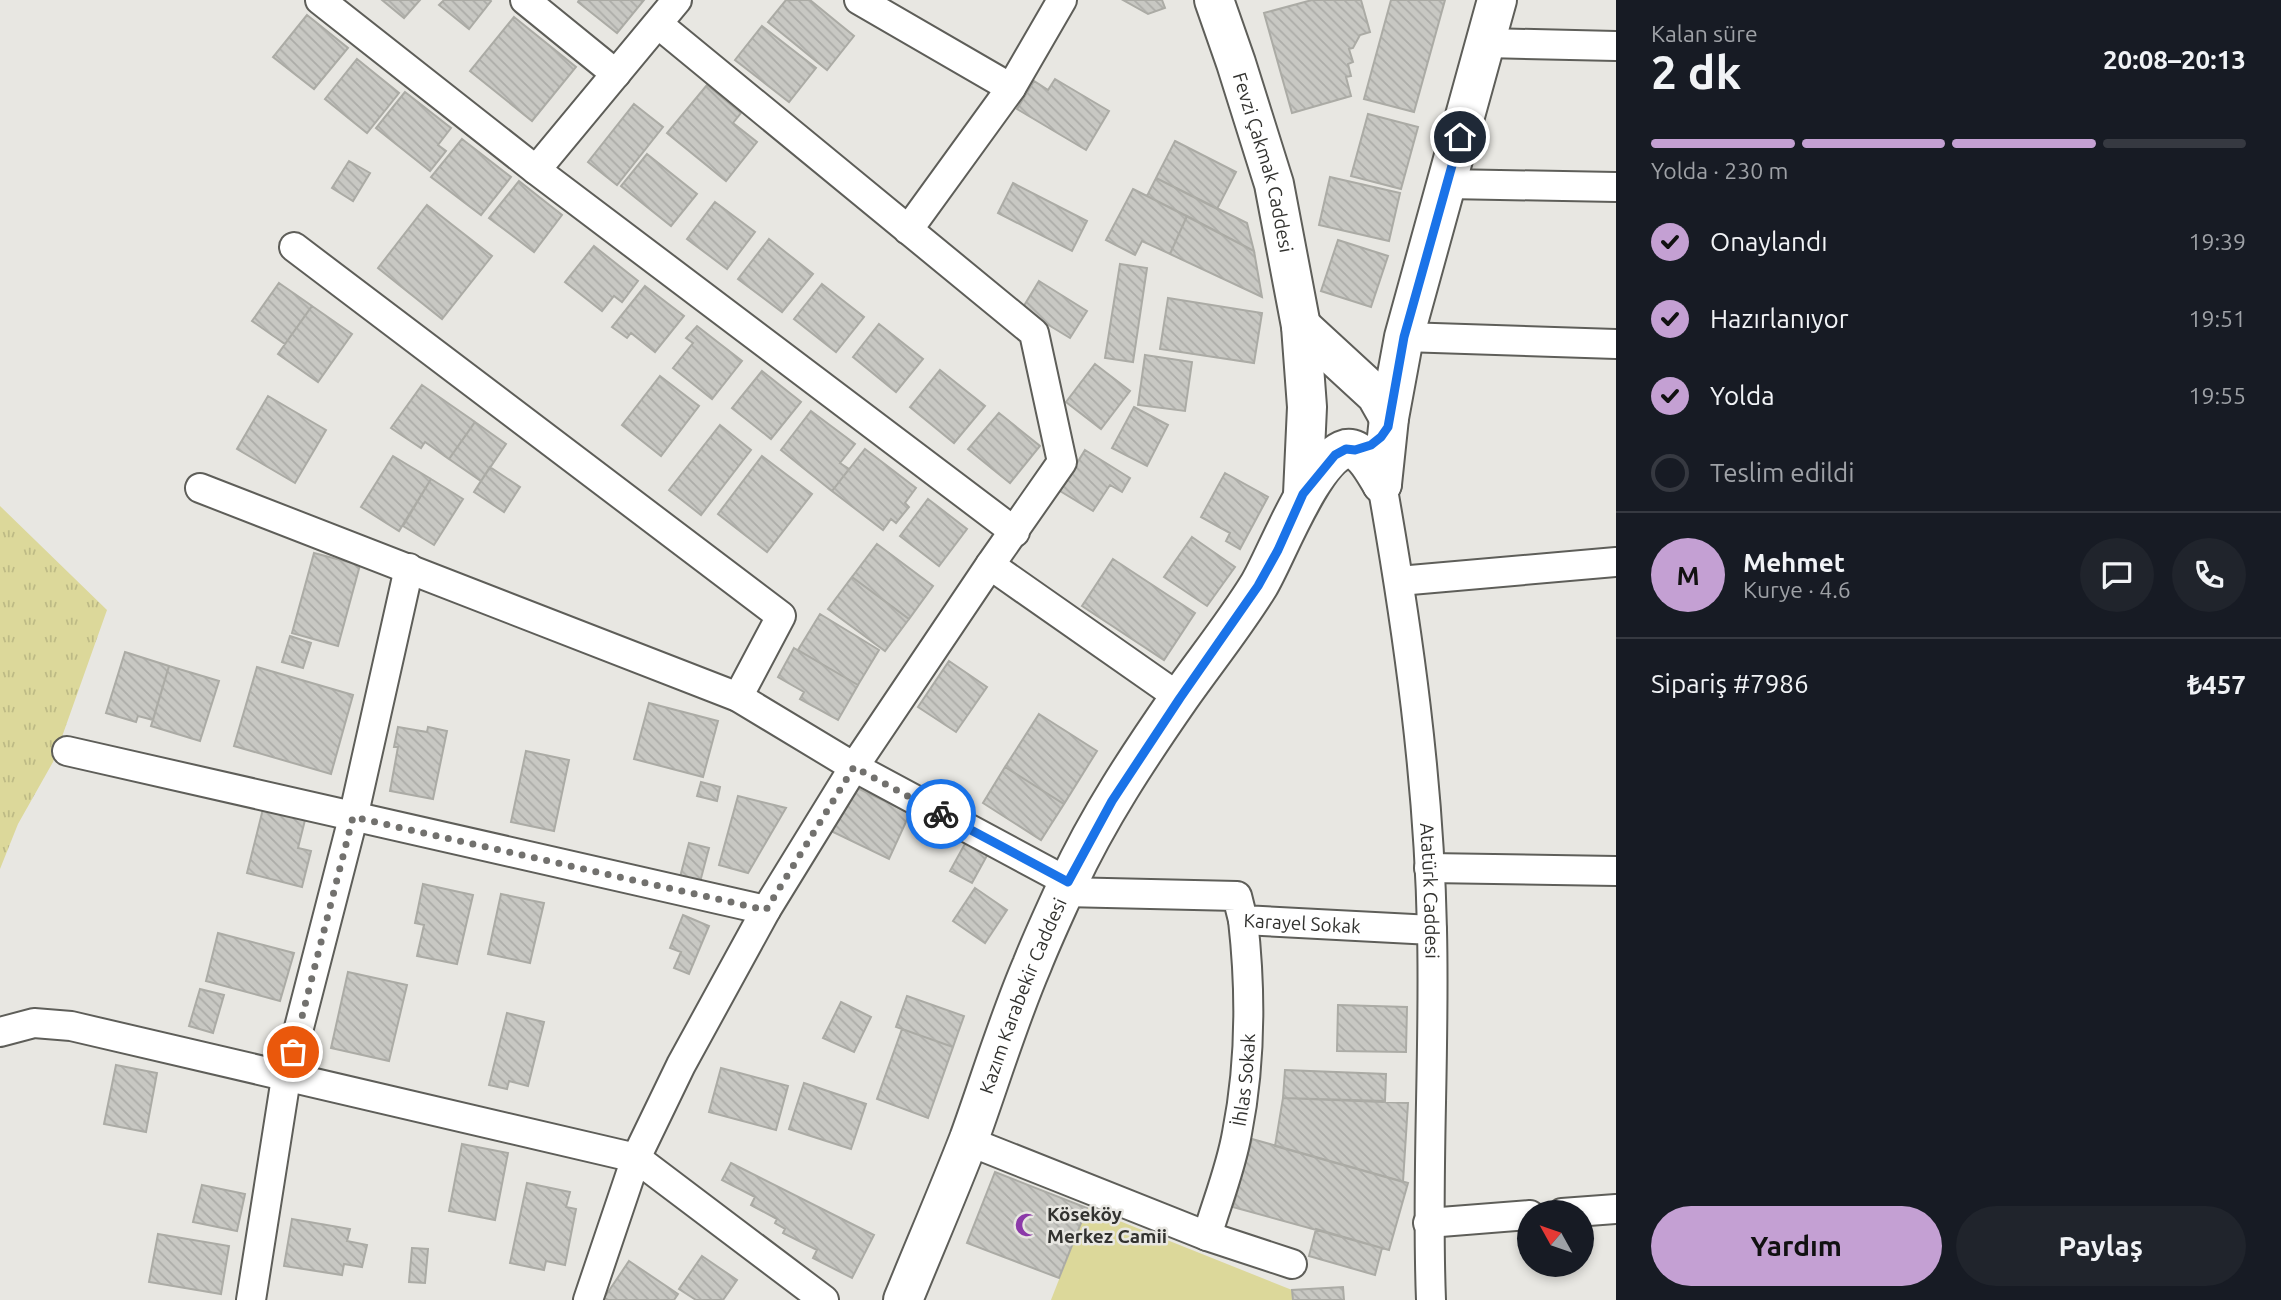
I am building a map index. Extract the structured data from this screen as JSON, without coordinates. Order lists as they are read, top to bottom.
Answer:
{
  "streets": {
    "street": [
      "Fevzi Çakmak Caddesi",
      "Atatürk Caddesi",
      "Karayel Sokak",
      "Kazım Karabekir Caddesi",
      "İhlas Sokak"
    ]
  },
  "crossings": [
    ["Fevzi Çakmak Caddesi", "Kazım Karabekir Caddesi"],
    ["Atatürk Caddesi", "Karayel Sokak"],
    ["Karayel Sokak", "Kazım Karabekir Caddesi"],
    ["Karayel Sokak", "İhlas Sokak"]
  ],
  "places": {
    "mosque": ["Köseköy Merkez Camii"]
  },
  "north": "top left",
  "page": {
    "heading": ["2 dk", "Kalan süre", "20:08–20:13"],
    "panel": [
      "Mehmet",
      "Kurye · 4.6",
      "Sipariş #7986",
      "₺457"
    ],
    "bar": "Yolda · 230 m",
    "list": [
      ["Onaylandı", "19:39"],
      ["Hazırlanıyor", "19:51"],
      ["Yolda", "19:55"],
      "Teslim edildi"
    ],
    "round": "M",
    "buttons": ["Yardım", "Paylaş"]
  }
}
